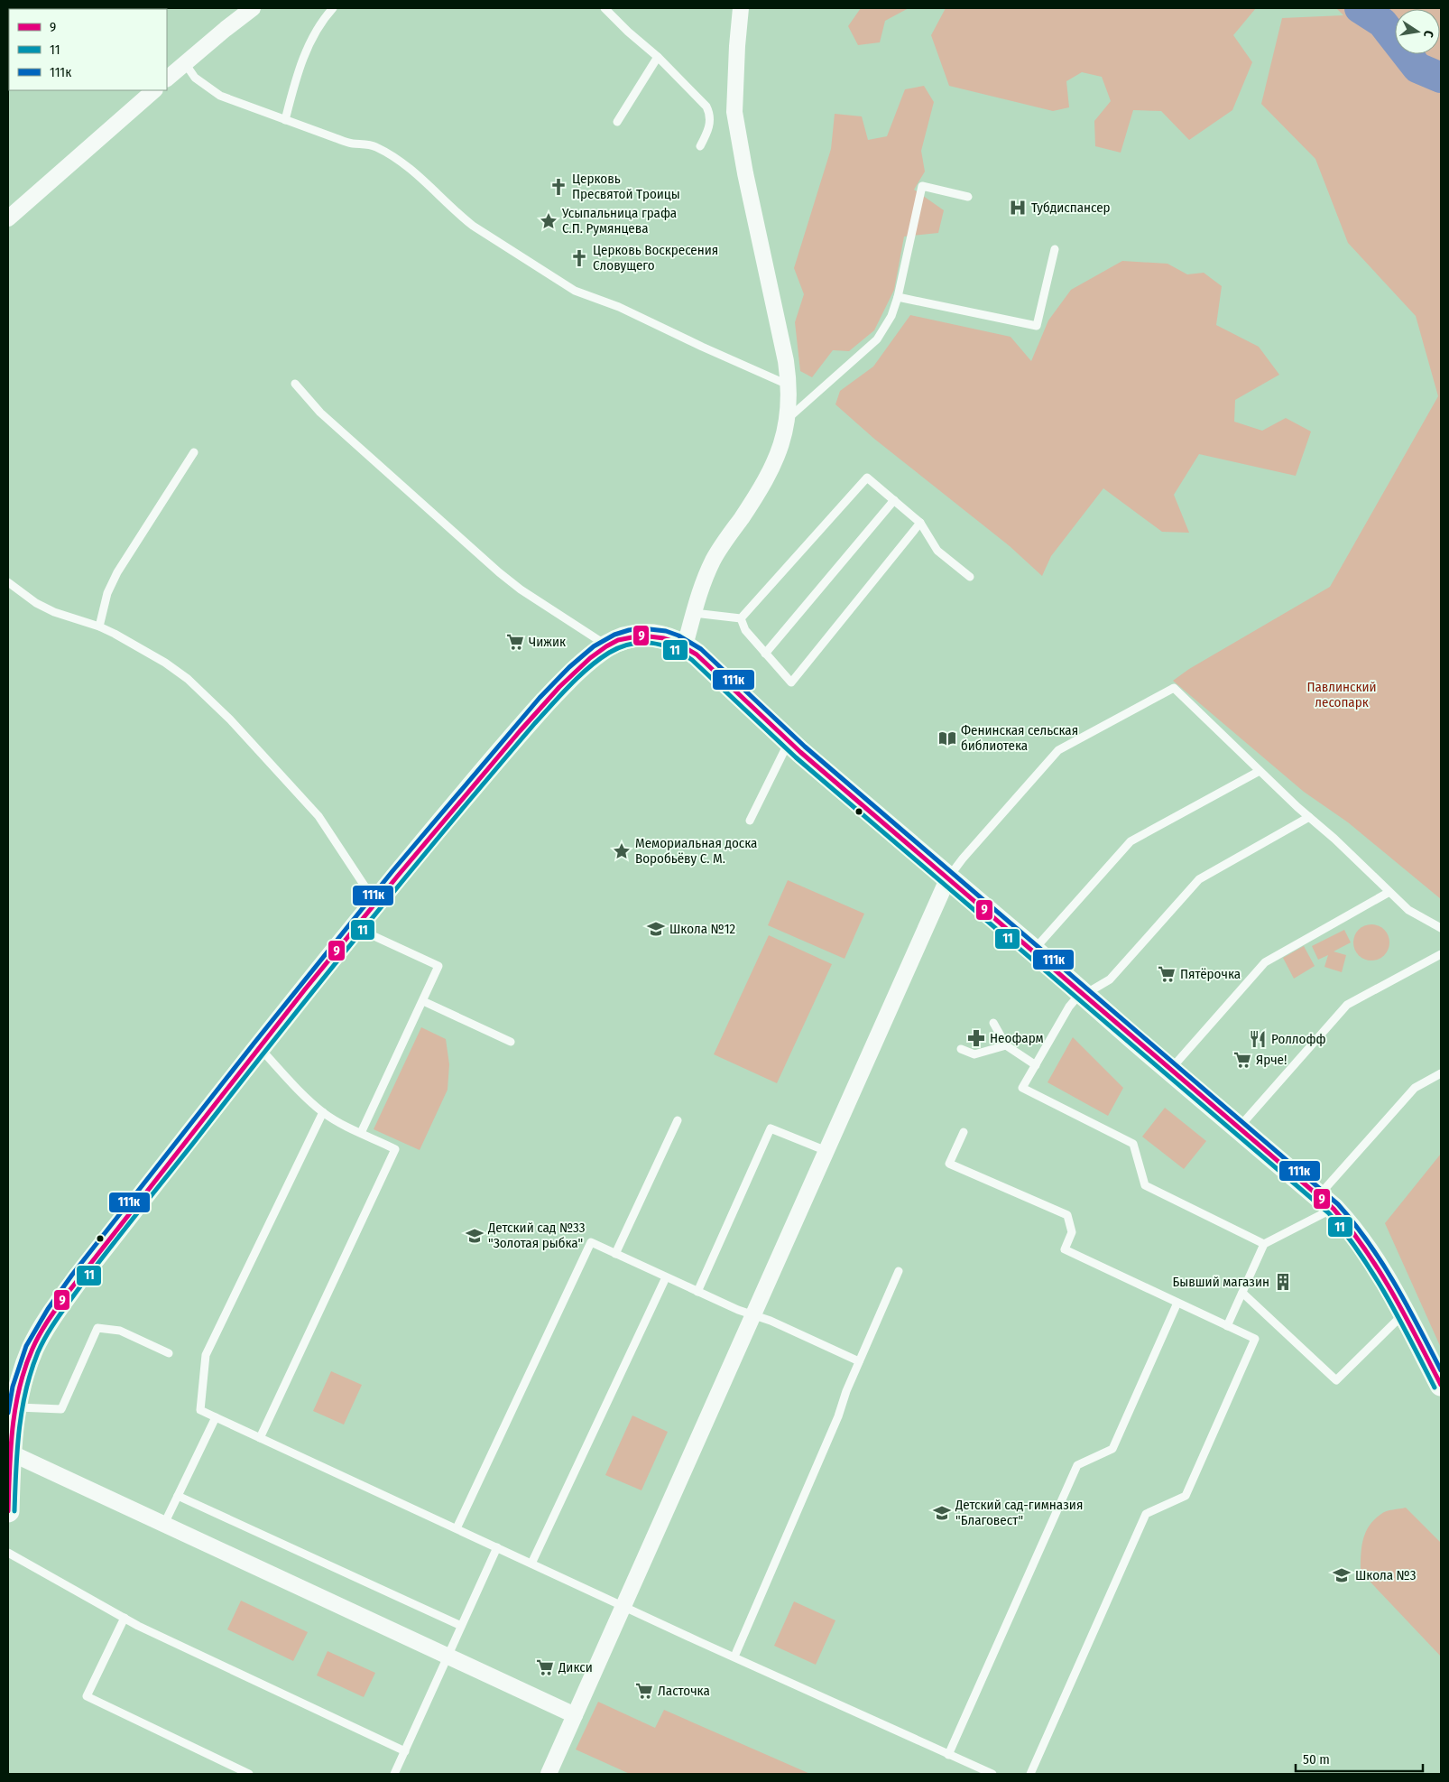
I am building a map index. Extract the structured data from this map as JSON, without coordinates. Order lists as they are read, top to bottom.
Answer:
{
  "parks": ["Павлинский лесопарк"],
  "places": {
    "church": ["Церковь Пресвятой Троицы", "Церковь Воскресения Словущего"],
    "hospital": ["Тубдиспансер"],
    "place": ["Усыпальница графа С.П. Румянцева", "Мемориальная доска Воробьёву С. М."],
    "supermarket": [
      "Чижик",
      "Пятёрочка",
      "Ярче!",
      "Дикси",
      "Ласточка"
    ],
    "library": ["Фенинская сельская библиотека"],
    "school or university": [
      "Школа №12",
      "Детский сад №33 \"Золотая рыбка\"",
      "Детский сад-гимназия \"Благовест\"",
      "Школа №3"
    ],
    "pharmacy": ["Неофарм"],
    "restaurant": ["Роллофф"],
    "building": ["Бывший магазин"]
  },
  "lines": ["transit line 111к", "transit line 9", "transit line 11"],
  "legend": ["9", "11", "111к"],
  "scale_bar": "50 m",
  "north": "right"
}
